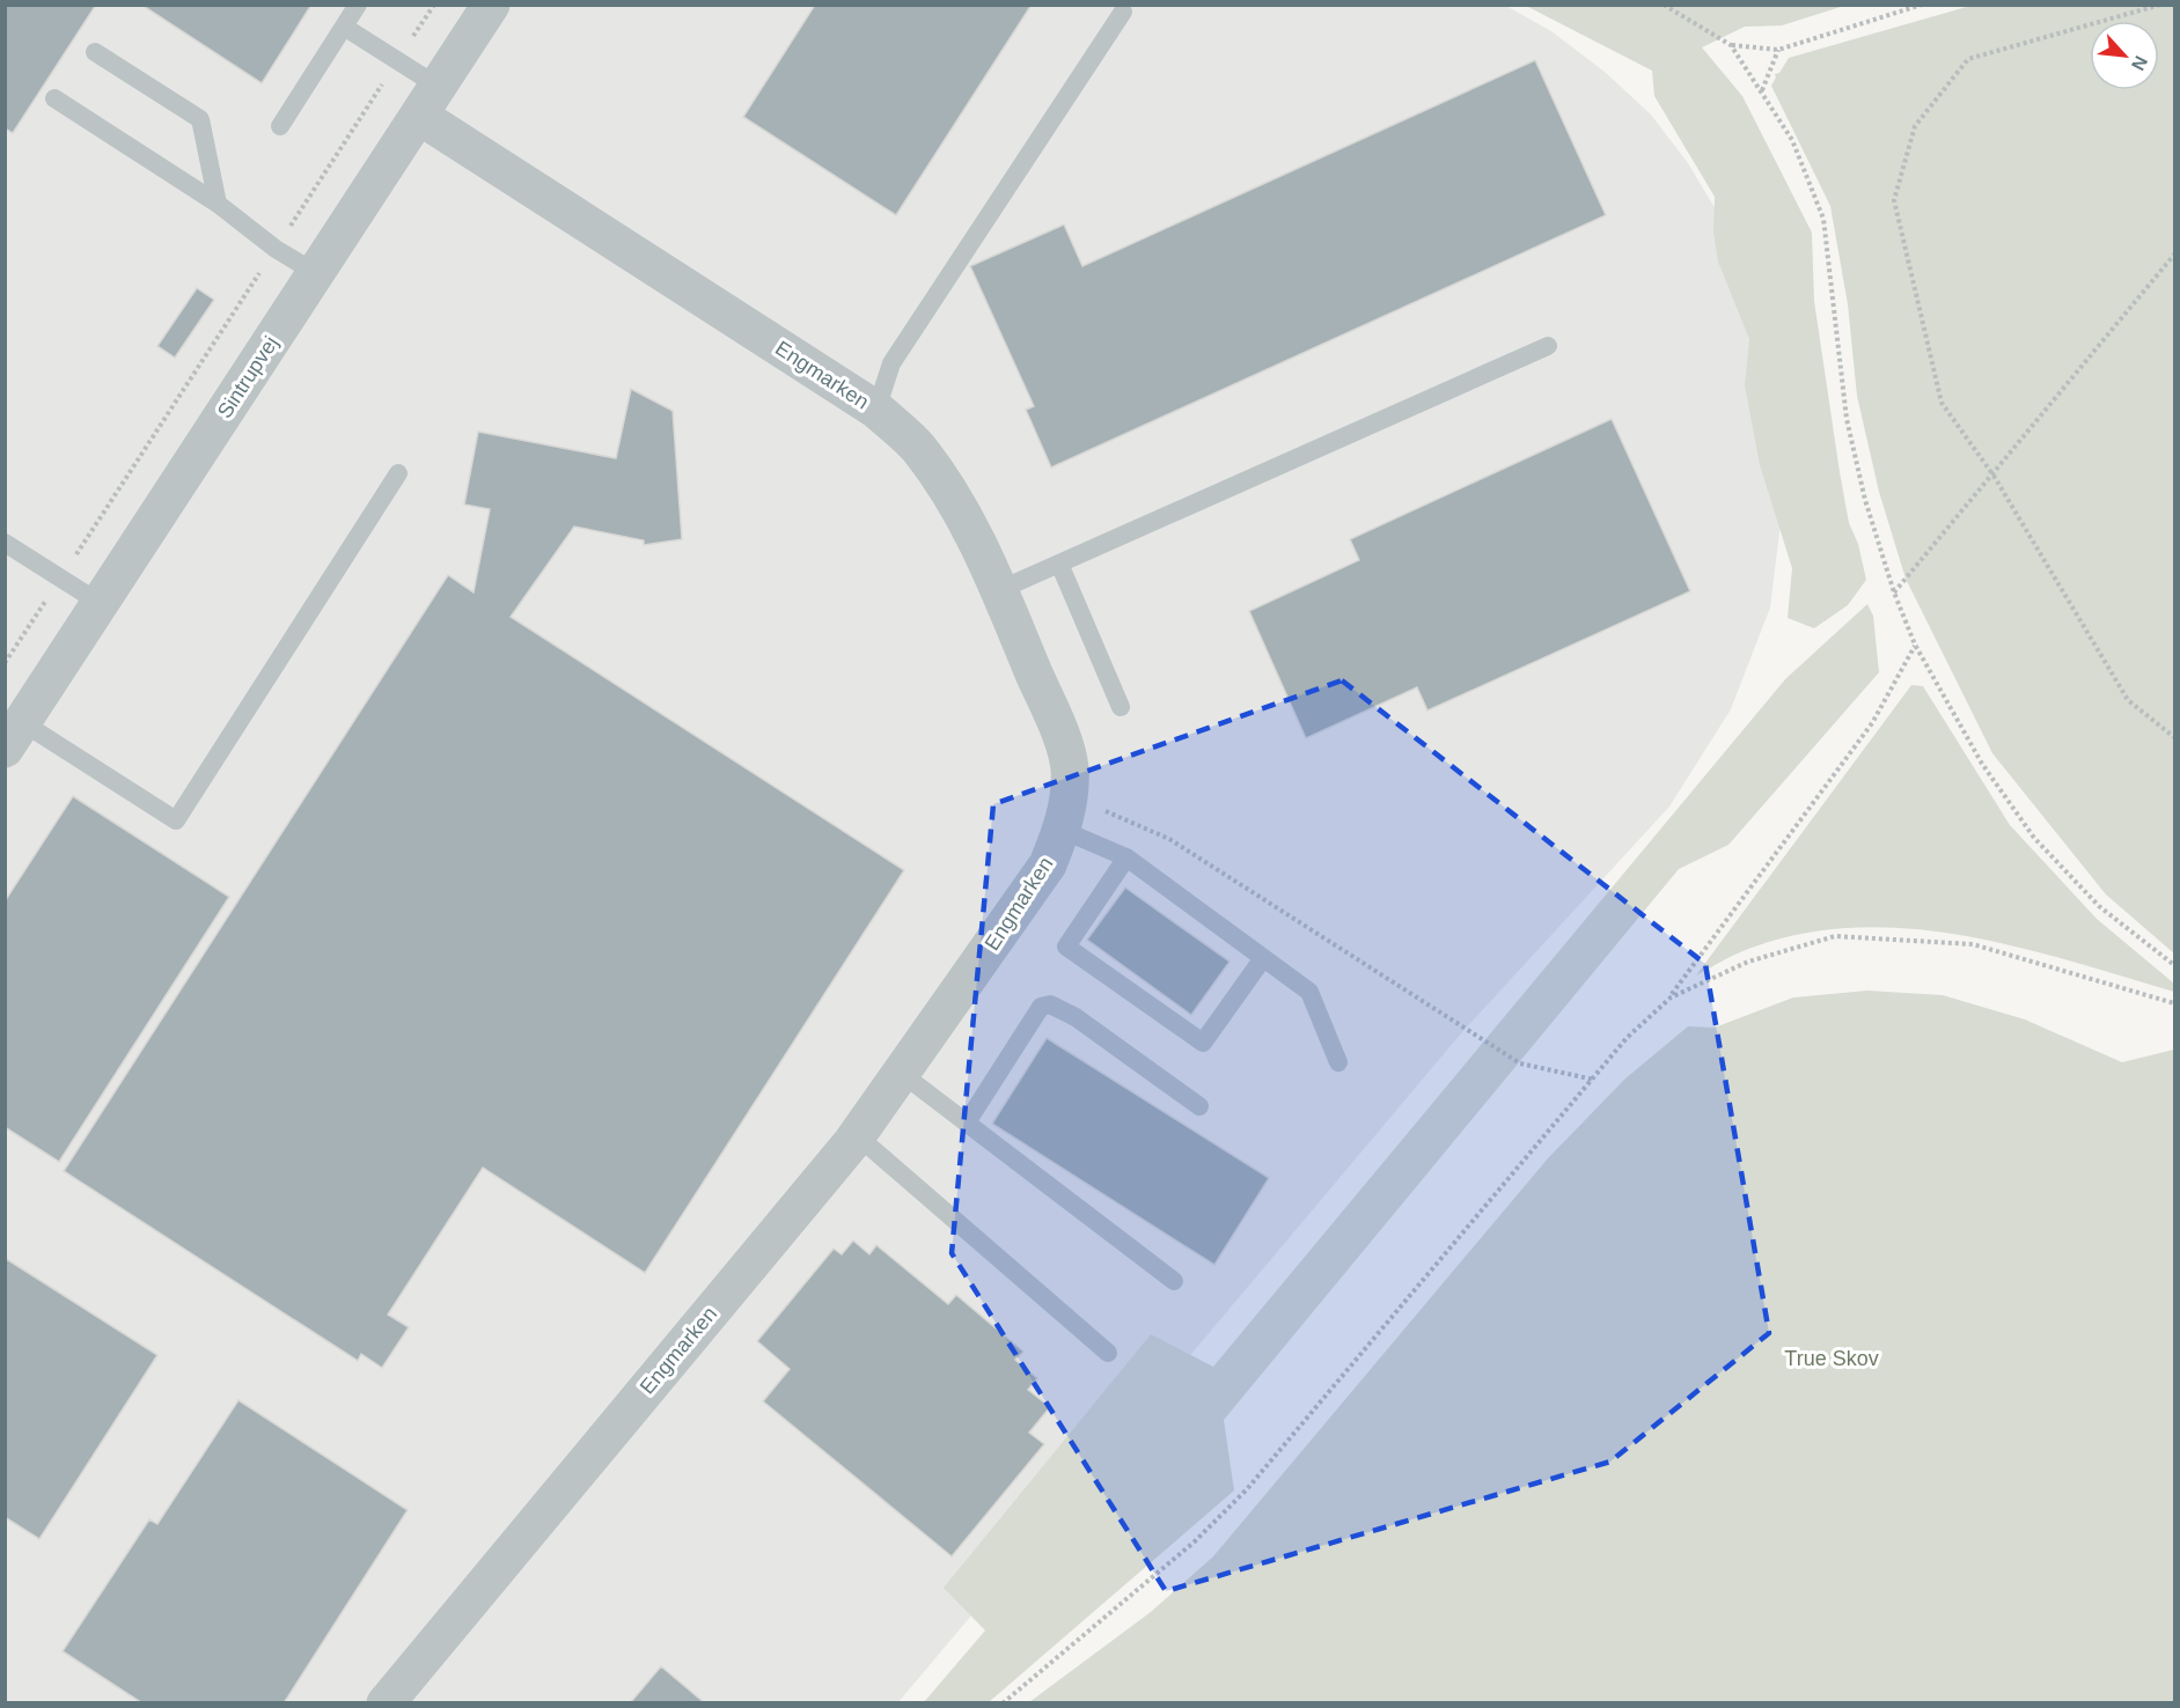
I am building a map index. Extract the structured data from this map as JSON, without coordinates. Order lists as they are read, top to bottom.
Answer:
{
  "streets": {
    "street": ["Engmarken", "Sintrupvej"]
  },
  "crossings": [
    ["Engmarken", "Sintrupvej"]
  ],
  "parks": ["True Skov"],
  "north": "bottom right"
}
